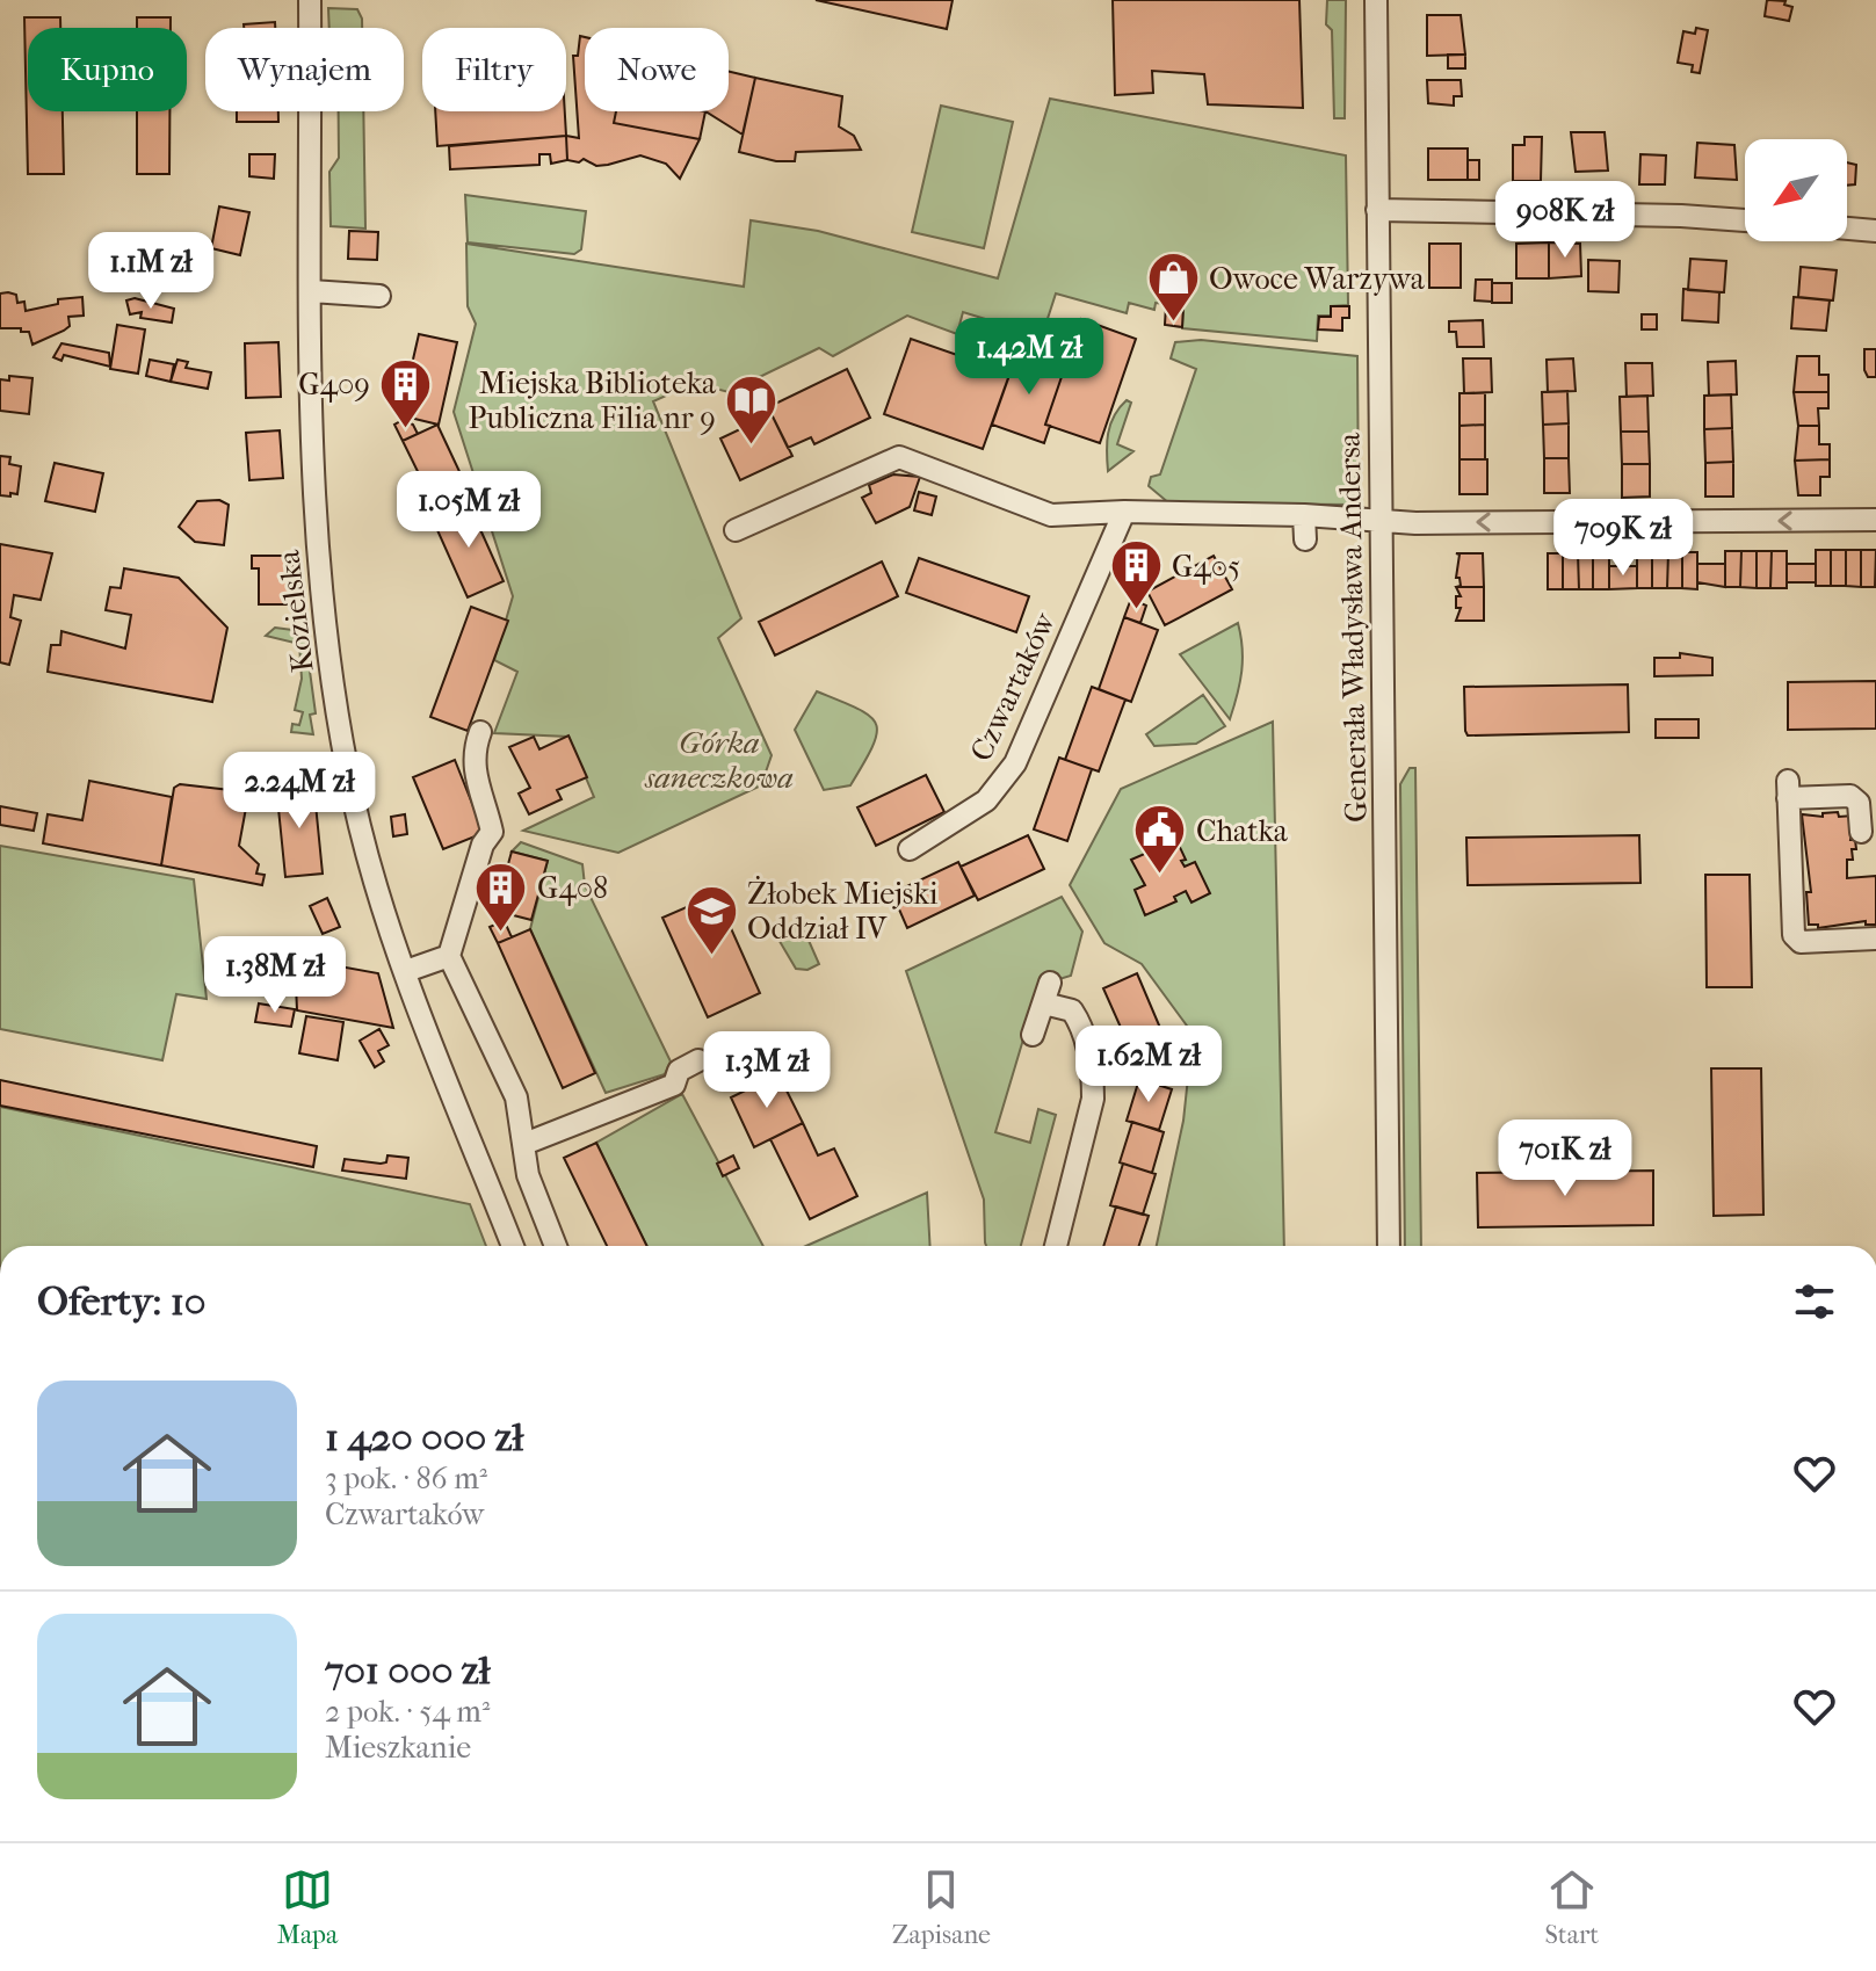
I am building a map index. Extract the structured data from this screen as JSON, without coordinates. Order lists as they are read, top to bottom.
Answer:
{
  "streets": {
    "street": ["Kozielska", "Generała Władysława Andersa", "Czwartaków"]
  },
  "parks": ["Górka saneczkowa"],
  "places": {
    "shop": ["Owoce Warzywa"],
    "building": ["G409", "G405", "G408"],
    "library": ["Miejska Biblioteka Publiczna Filia nr 9"],
    "public building": ["Chatka"],
    "school or university": ["Żłobek Miejski Oddział IV"]
  },
  "north": "bottom left",
  "page": {
    "chip": [
      "Kupno",
      "Wynajem",
      "Filtry",
      "Nowe"
    ],
    "price": [
      "908K zł",
      "1.1M zł",
      "1.42M zł",
      "1.05M zł",
      "709K zł",
      "2.24M zł",
      "1.38M zł",
      "1.62M zł",
      "1.3M zł",
      "701K zł"
    ],
    "heading": "Oferty: 10",
    "list": [
      {
        "name": "1 420 000 zł",
        "note": "3 pok. · 86 m² · Czwartaków"
      },
      {
        "name": "701 000 zł",
        "note": "2 pok. · 54 m² · Mieszkanie"
      }
    ],
    "tabs": ["Mapa", "Zapisane", "Start"]
  }
}
